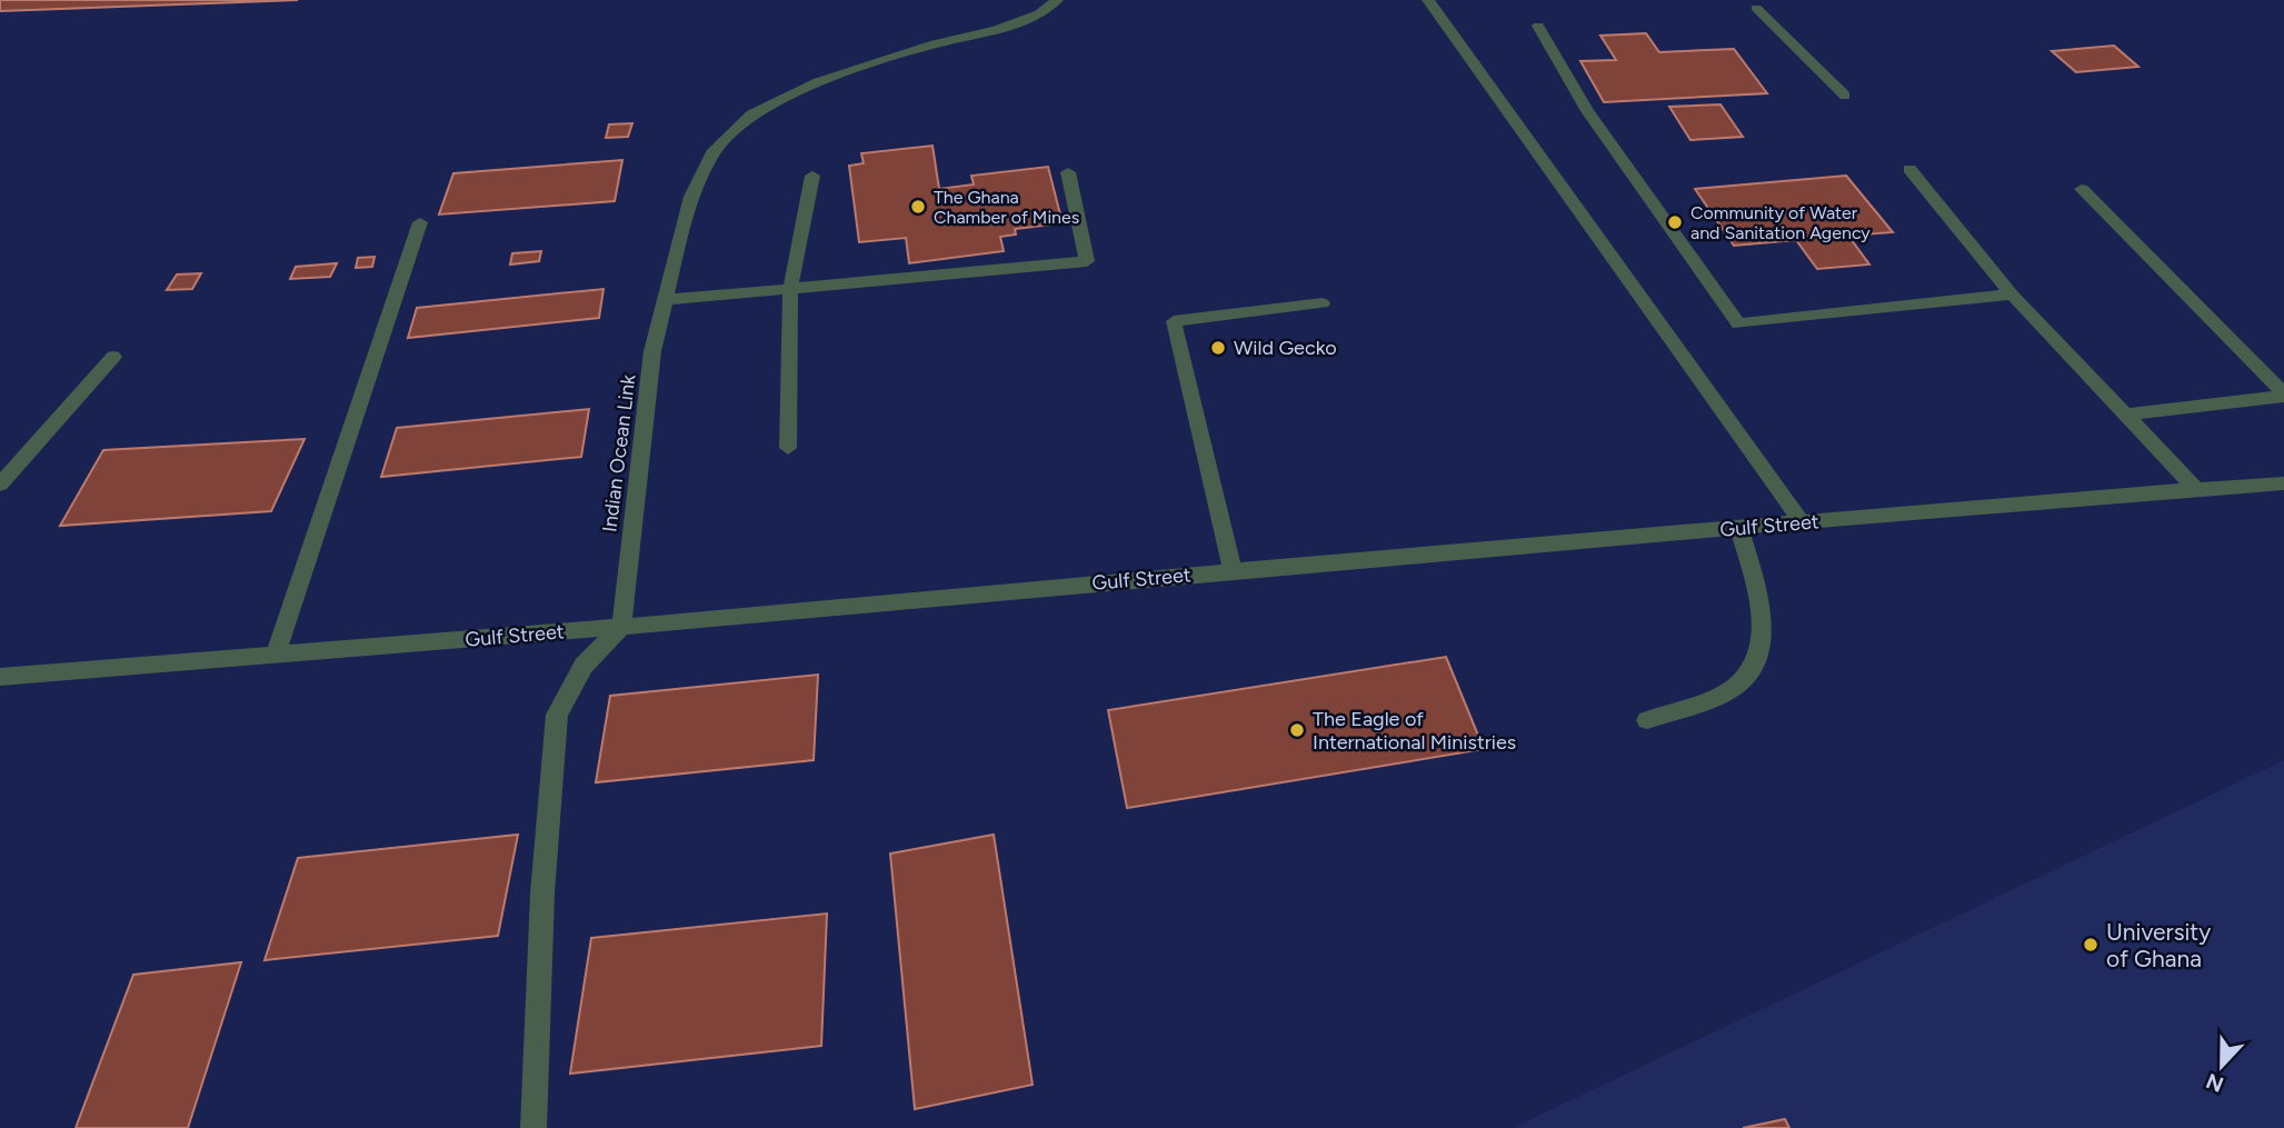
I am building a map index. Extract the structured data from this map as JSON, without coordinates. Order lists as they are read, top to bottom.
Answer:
{
  "streets": {
    "street": ["Indian Ocean Link", "Gulf Street"]
  },
  "crossings": [
    ["Indian Ocean Link", "Gulf Street"]
  ],
  "places": [
    "The Ghana Chamber of Mines",
    "Community of Water and Sanitation Agency",
    "Wild Gecko",
    "The Eagle of International Ministries",
    "University of Ghana"
  ],
  "north": "bottom"
}
